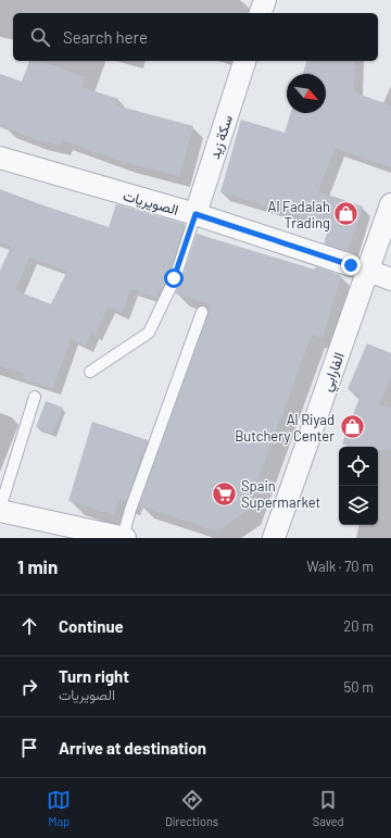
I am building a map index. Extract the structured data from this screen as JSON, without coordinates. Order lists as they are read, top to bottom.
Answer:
{
  "streets": {
    "street": ["سكة زيد", "الصويريات", "الفارابي"]
  },
  "crossings": [
    ["سكة زيد", "الصويريات"],
    ["الصويريات", "الفارابي"]
  ],
  "places": {
    "shop": ["Al Fadalah Trading", "Al Riyad Butchery Center"],
    "supermarket": ["Spain Supermarket"]
  },
  "north": "bottom right",
  "page": {
    "search": "Search here",
    "heading": ["1 min", "Walk · 70 m"],
    "list": [
      ["Continue", "20 m"],
      ["Turn right", "الصويريات", "50 m"],
      "Arrive at destination"
    ],
    "nav": ["Map", "Directions", "Saved"]
  }
}
